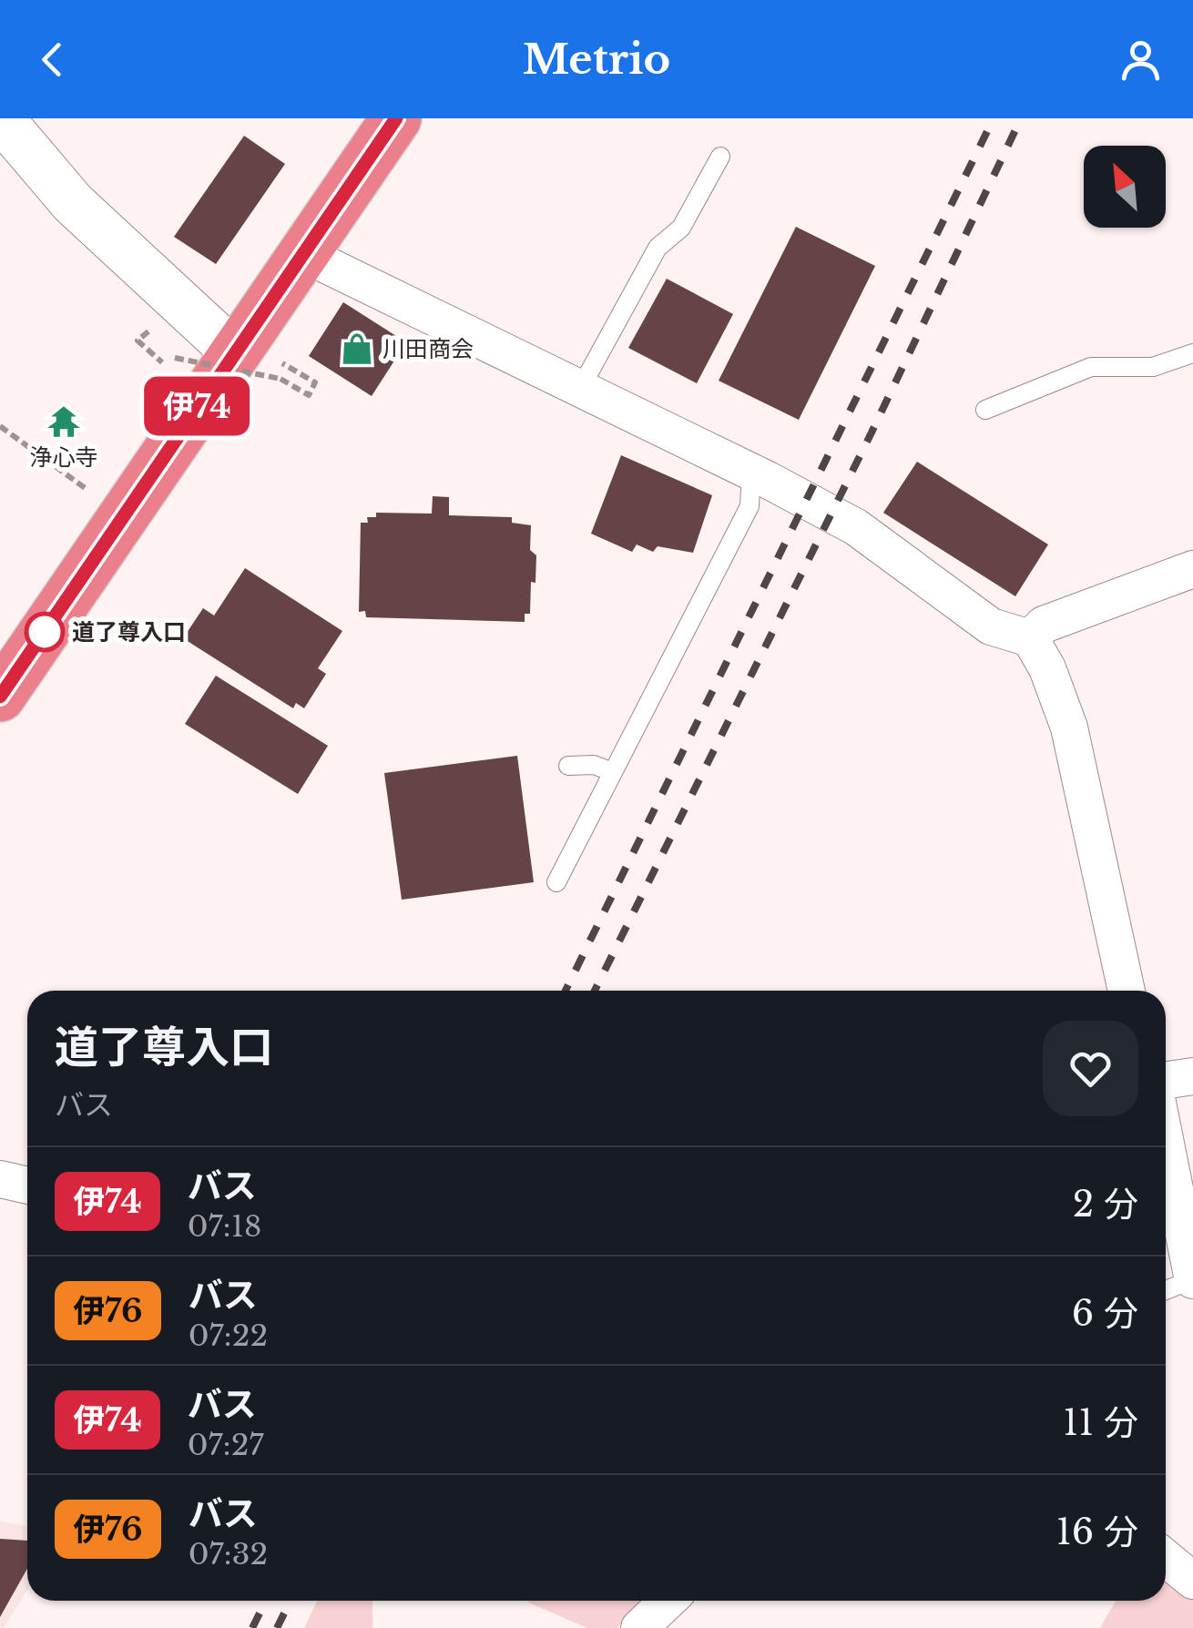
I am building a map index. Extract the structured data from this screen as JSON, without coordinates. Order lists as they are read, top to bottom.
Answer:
{
  "places": {
    "shop": ["川田商会"],
    "temple": ["浄心寺"],
    "other": ["道了尊入口"]
  },
  "lines": ["bus line 伊74"],
  "north": "top left",
  "page": {
    "header": "Metrio",
    "on_map": "伊74",
    "heading": ["道了尊入口", "バス"],
    "list": [
      {
        "mark": "伊74",
        "name": "バス",
        "note": "07:18",
        "value": "2 分"
      },
      {
        "mark": "伊76",
        "name": "バス",
        "note": "07:22",
        "value": "6 分"
      },
      {
        "mark": "伊74",
        "name": "バス",
        "note": "07:27",
        "value": "11 分"
      },
      {
        "mark": "伊76",
        "name": "バス",
        "note": "07:32",
        "value": "16 分"
      }
    ]
  }
}
